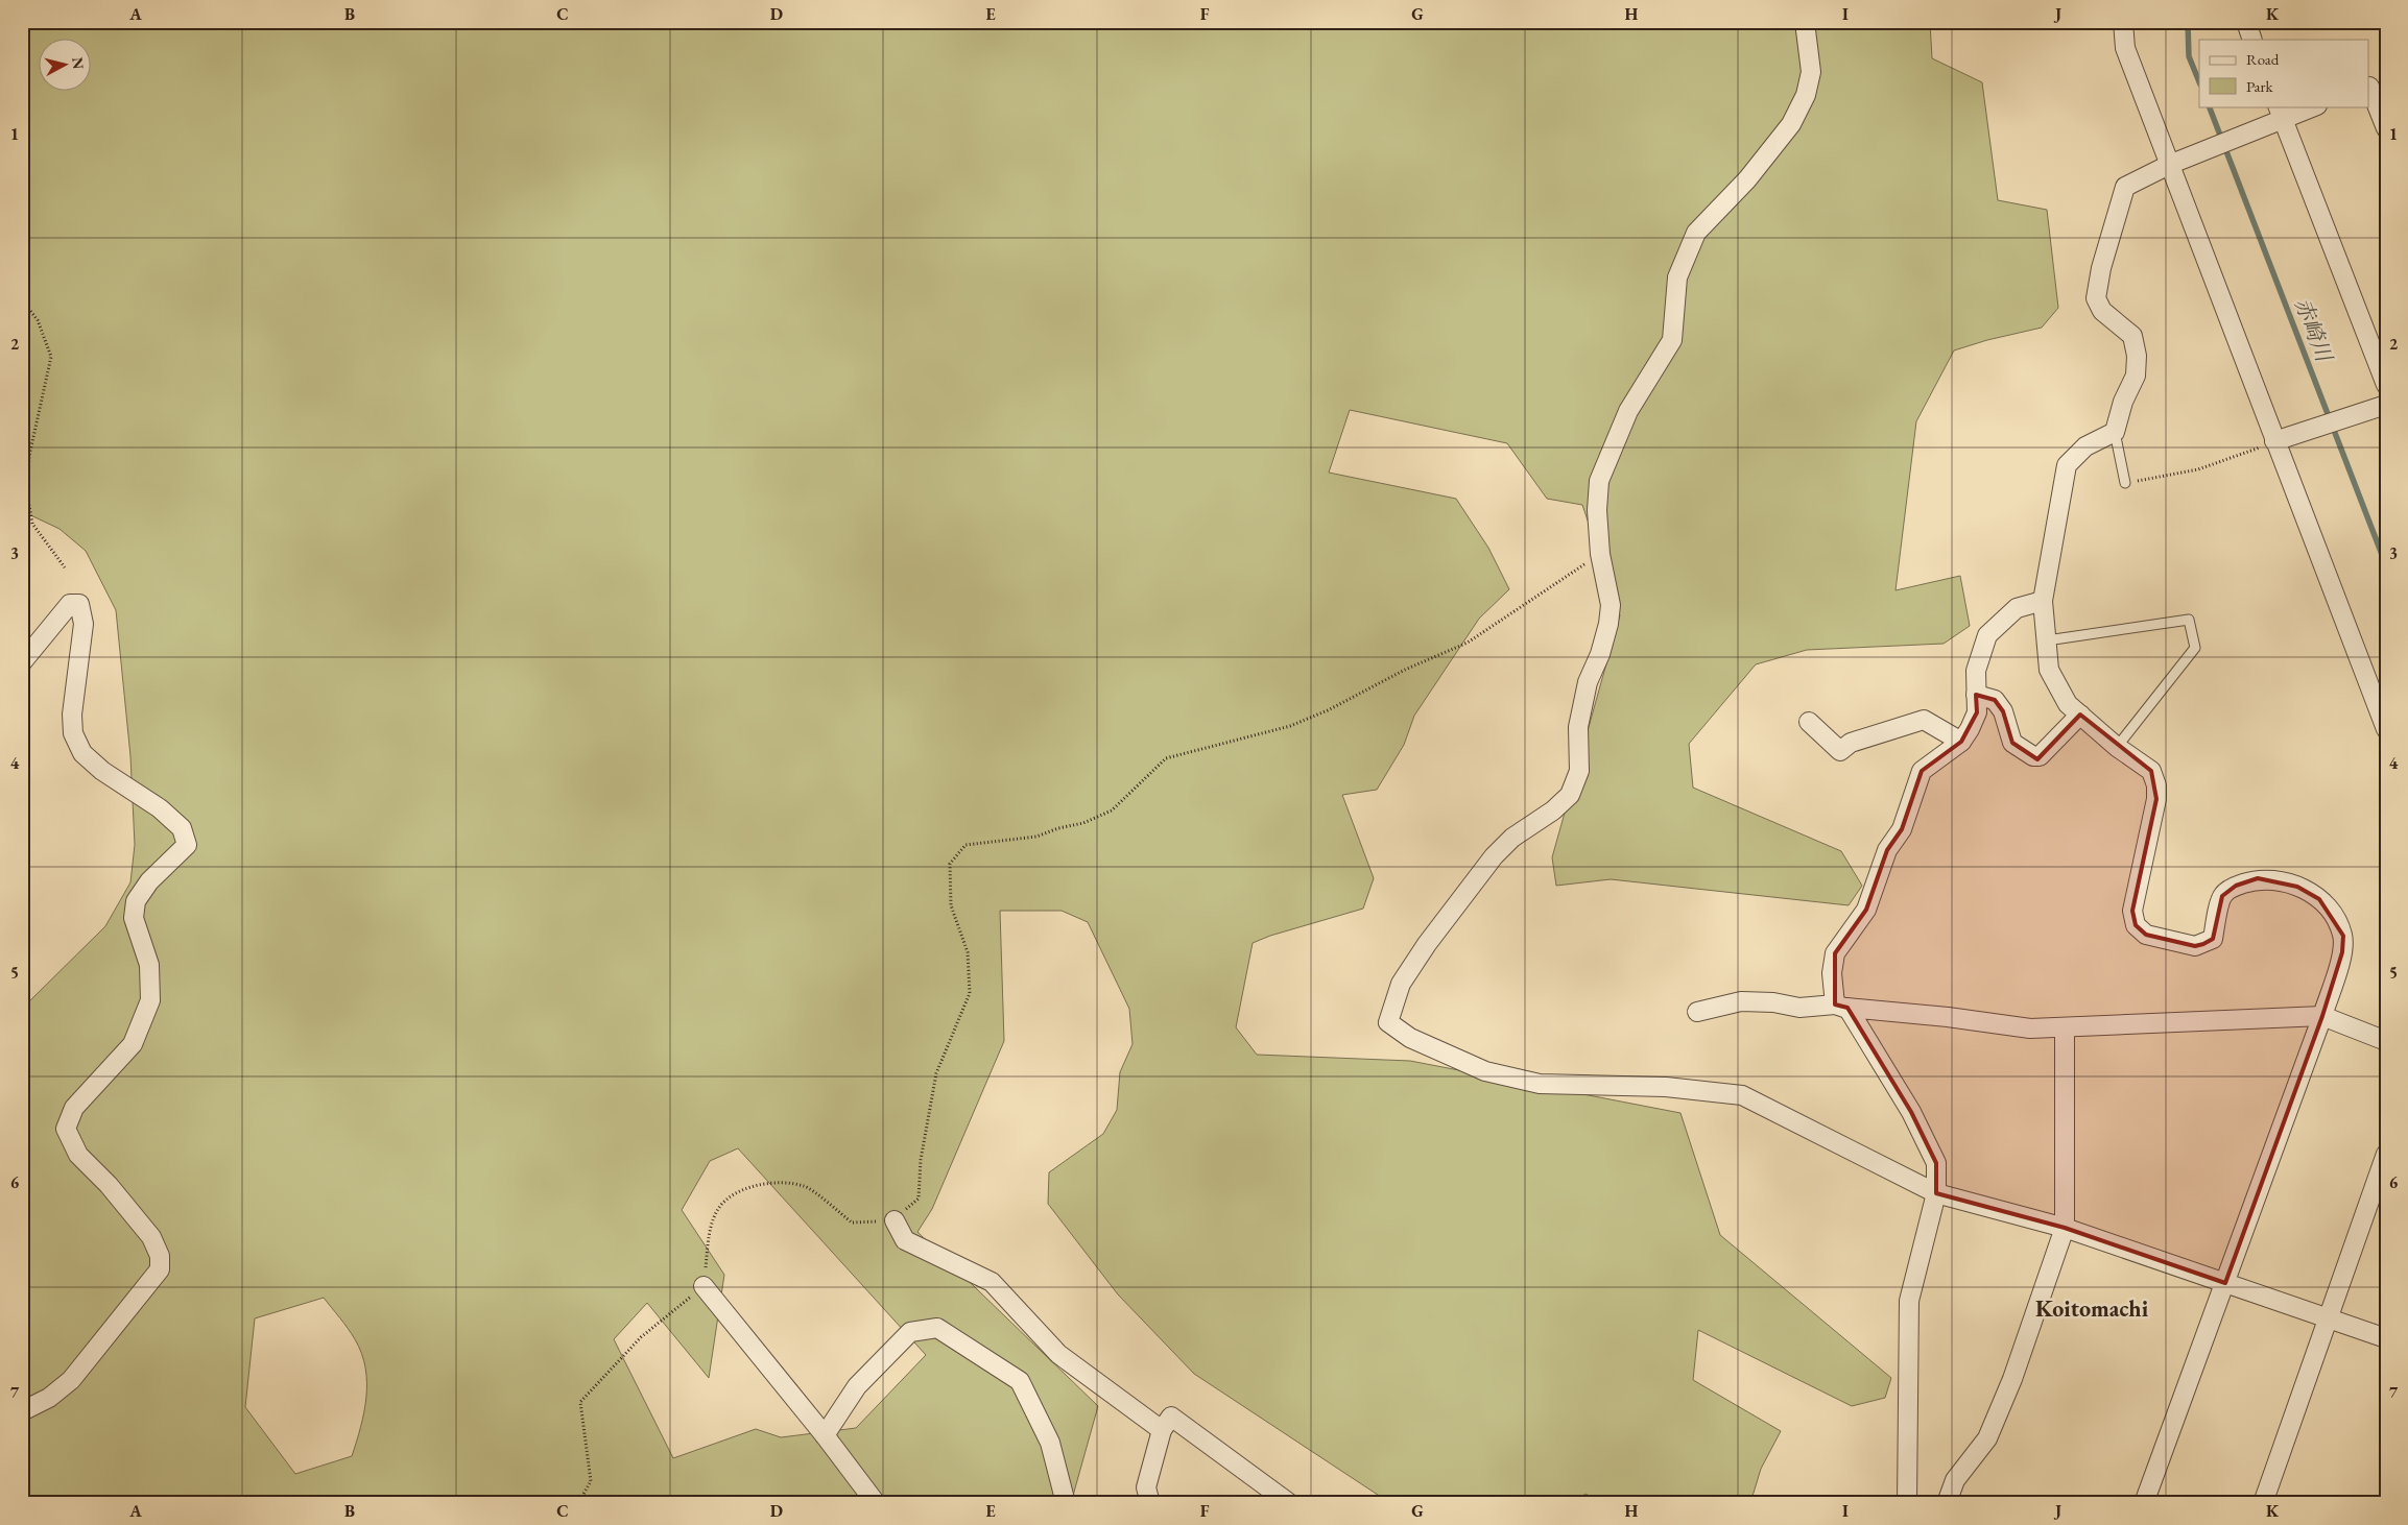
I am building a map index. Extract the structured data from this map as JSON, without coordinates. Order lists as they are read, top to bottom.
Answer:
{
  "districts": ["Koitomachi"],
  "water": ["赤崎川"],
  "legend": ["Road", "Park"],
  "north": "right",
  "grid": {
    "columns": [
      "A",
      "B",
      "C",
      "D",
      "E",
      "F",
      "G",
      "H",
      "I",
      "J",
      "K"
    ],
    "rows": [
      "1",
      "2",
      "3",
      "4",
      "5",
      "6",
      "7"
    ]
  }
}
